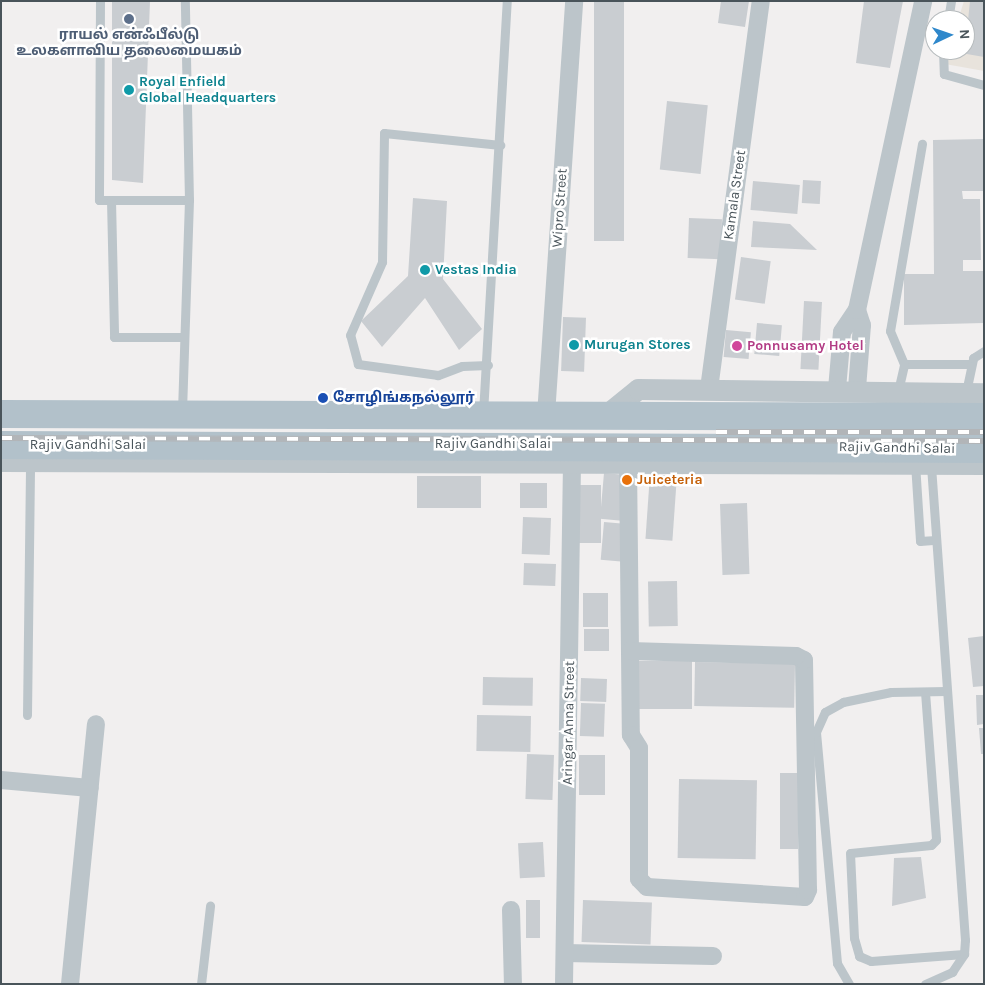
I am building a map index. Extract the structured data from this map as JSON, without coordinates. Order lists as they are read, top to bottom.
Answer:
{
  "streets": {
    "main road": ["Rajiv Gandhi Salai"],
    "street": ["Kamala Street", "Wipro Street", "Aringar Anna Street"]
  },
  "places": [
    "ராயல் என்ஃபீல்டு உலகளாவிய தலைமையகம்",
    "Royal Enfield Global Headquarters",
    "Vestas India",
    "Murugan Stores",
    "Ponnusamy Hotel",
    "சோழிங்கநல்லூர்",
    "Juiceteria"
  ],
  "north": "right"
}
